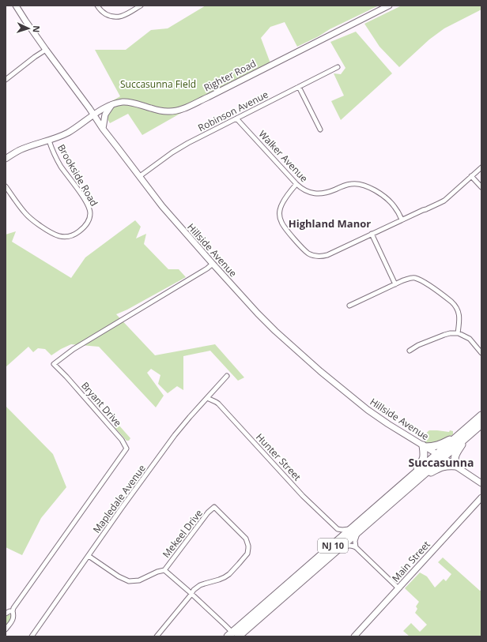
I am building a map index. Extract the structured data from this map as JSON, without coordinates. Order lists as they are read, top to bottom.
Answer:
{
  "streets": {
    "highway": ["NJ 10"],
    "main road": ["Righter Road", "Hillside Avenue", "Main Street"],
    "street": [
      "Robinson Avenue",
      "Walker Avenue",
      "Brookside Road",
      "Bryant Drive",
      "Hunter Street",
      "Mapledale Avenue",
      "Mekeel Drive"
    ]
  },
  "crossings": [
    ["Righter Road", "Brookside Road"],
    ["Righter Road", "Hillside Avenue"],
    ["Robinson Avenue", "Walker Avenue"],
    ["Robinson Avenue", "Hillside Avenue"],
    ["Hillside Avenue", "Bryant Drive"],
    ["Hillside Avenue", "NJ 10"],
    ["Hunter Street", "Mapledale Avenue"]
  ],
  "districts": ["Highland Manor", "Succasunna"],
  "parks": ["Succasunna Field"],
  "north": "right"
}
